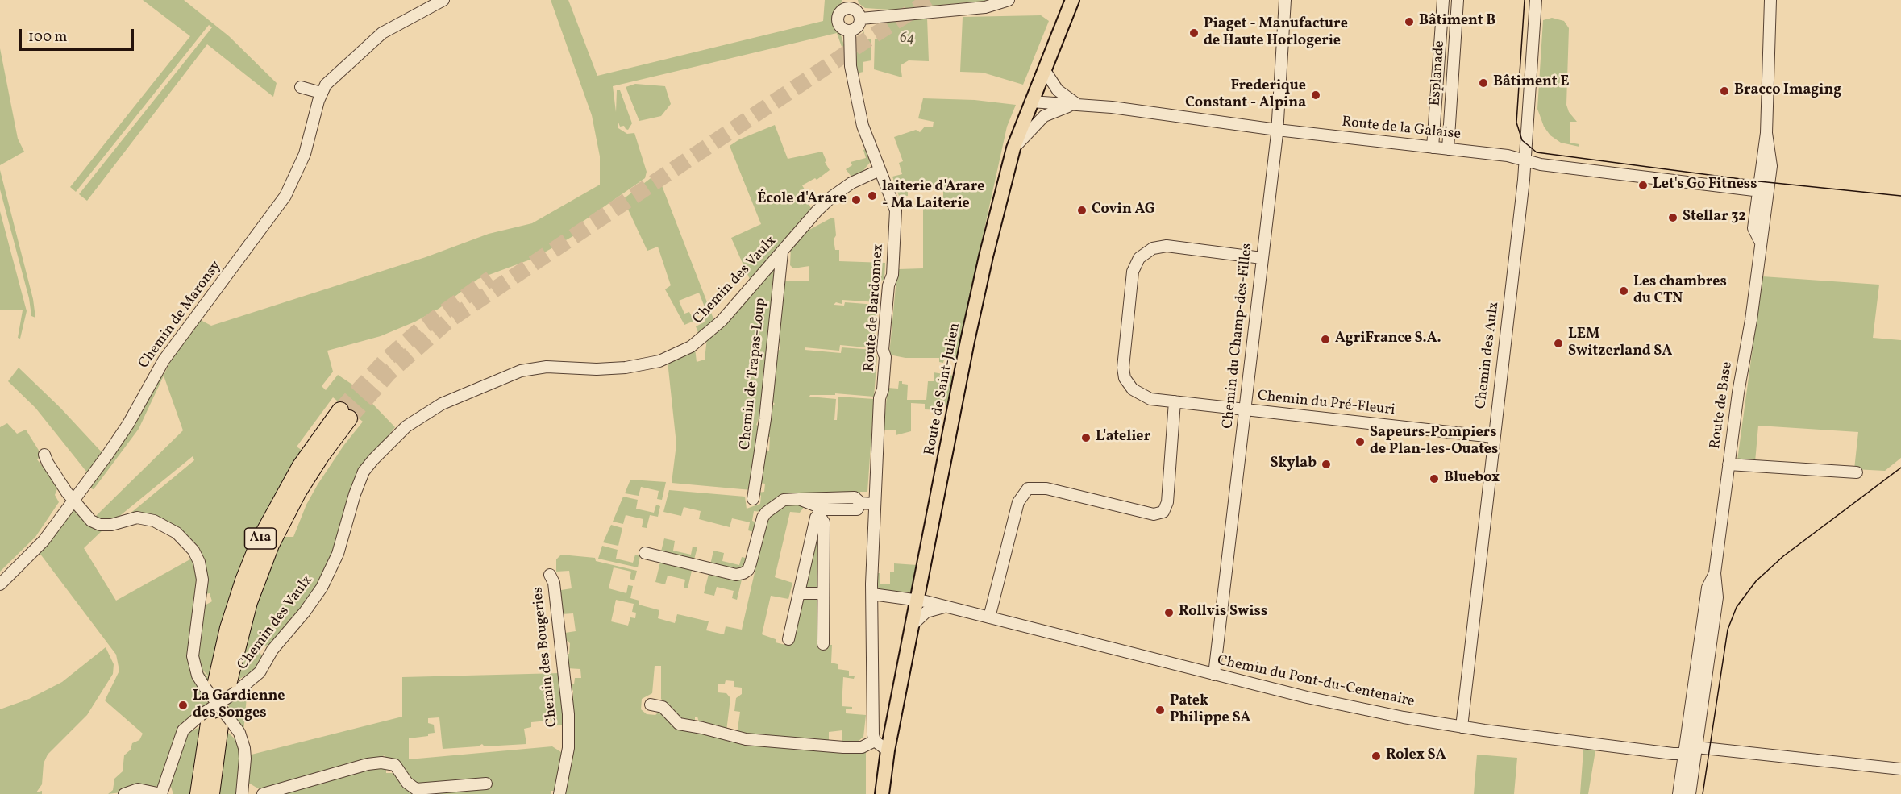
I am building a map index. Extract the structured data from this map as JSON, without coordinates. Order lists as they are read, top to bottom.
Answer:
{
  "streets": {
    "highway": ["A1a"],
    "main road": ["Route de Saint-Julien"],
    "street": [
      "Esplanade",
      "Route de la Galaise",
      "Chemin des Vaulx",
      "Route de Bardonnex",
      "Chemin de Maronsy",
      "Chemin du Champ-des-Filles",
      "Chemin des Aulx",
      "Chemin de Trapas-Loup",
      "Chemin du Pré-Fleuri",
      "Route de Base",
      "Chemin des Bougeries",
      "Chemin du Pont-du-Centenaire"
    ]
  },
  "crossings": [
    ["Esplanade", "Route de la Galaise"],
    ["Route de la Galaise", "Chemin du Champ-des-Filles"],
    ["Route de la Galaise", "Chemin des Aulx"],
    ["Route de la Galaise", "Route de Saint-Julien"],
    ["Route de la Galaise", "Route de Base"],
    ["Chemin des Vaulx", "Route de Bardonnex"],
    ["Chemin des Vaulx", "Chemin de Trapas-Loup"],
    ["Chemin des Vaulx", "A1a"],
    ["Chemin du Champ-des-Filles", "Chemin du Pré-Fleuri"],
    ["Chemin du Champ-des-Filles", "Chemin du Pont-du-Centenaire"],
    ["Chemin des Aulx", "Chemin du Pré-Fleuri"],
    ["Chemin des Aulx", "Chemin du Pont-du-Centenaire"],
    ["Route de Saint-Julien", "Chemin du Pont-du-Centenaire"],
    ["Route de Base", "Chemin du Pont-du-Centenaire"]
  ],
  "parks": ["64"],
  "places": [
    "Bâtiment B",
    "Piaget - Manufacture de Haute Horlogerie",
    "Bâtiment E",
    "Bracco Imaging",
    "Frederique Constant - Alpina",
    "Let's Go Fitness",
    "laiterie d'Arare - Ma Laiterie",
    "École d'Arare",
    "Covin AG",
    "Stellar 32",
    "Les chambres du CTN",
    "AgriFrance S.A.",
    "LEM Switzerland SA",
    "L'atelier",
    "Sapeurs-Pompiers de Plan-les-Ouates",
    "Skylab",
    "Bluebox",
    "Rollvis Swiss",
    "La Gardienne des Songes",
    "Patek Philippe SA",
    "Rolex SA"
  ],
  "scale_bar": "100 m"
}
